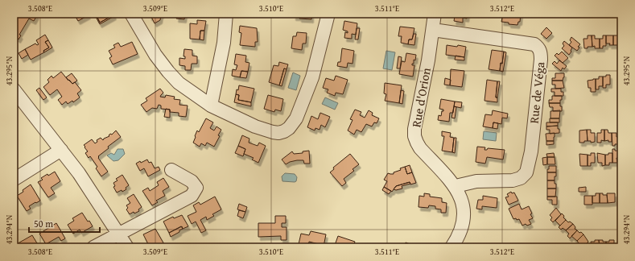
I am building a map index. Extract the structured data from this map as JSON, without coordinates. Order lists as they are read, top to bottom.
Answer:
{
  "streets": {
    "street": ["Rue de Véga", "Rue d'Orion"]
  },
  "crossings": [
    ["Rue de Véga", "Rue d'Orion"]
  ],
  "scale_bar": "50 m",
  "coordinates": [
    "3.508°E",
    "3.509°E",
    "3.510°E",
    "3.511°E",
    "3.512°E",
    "43.295°N",
    "43.294°N"
  ]
}
